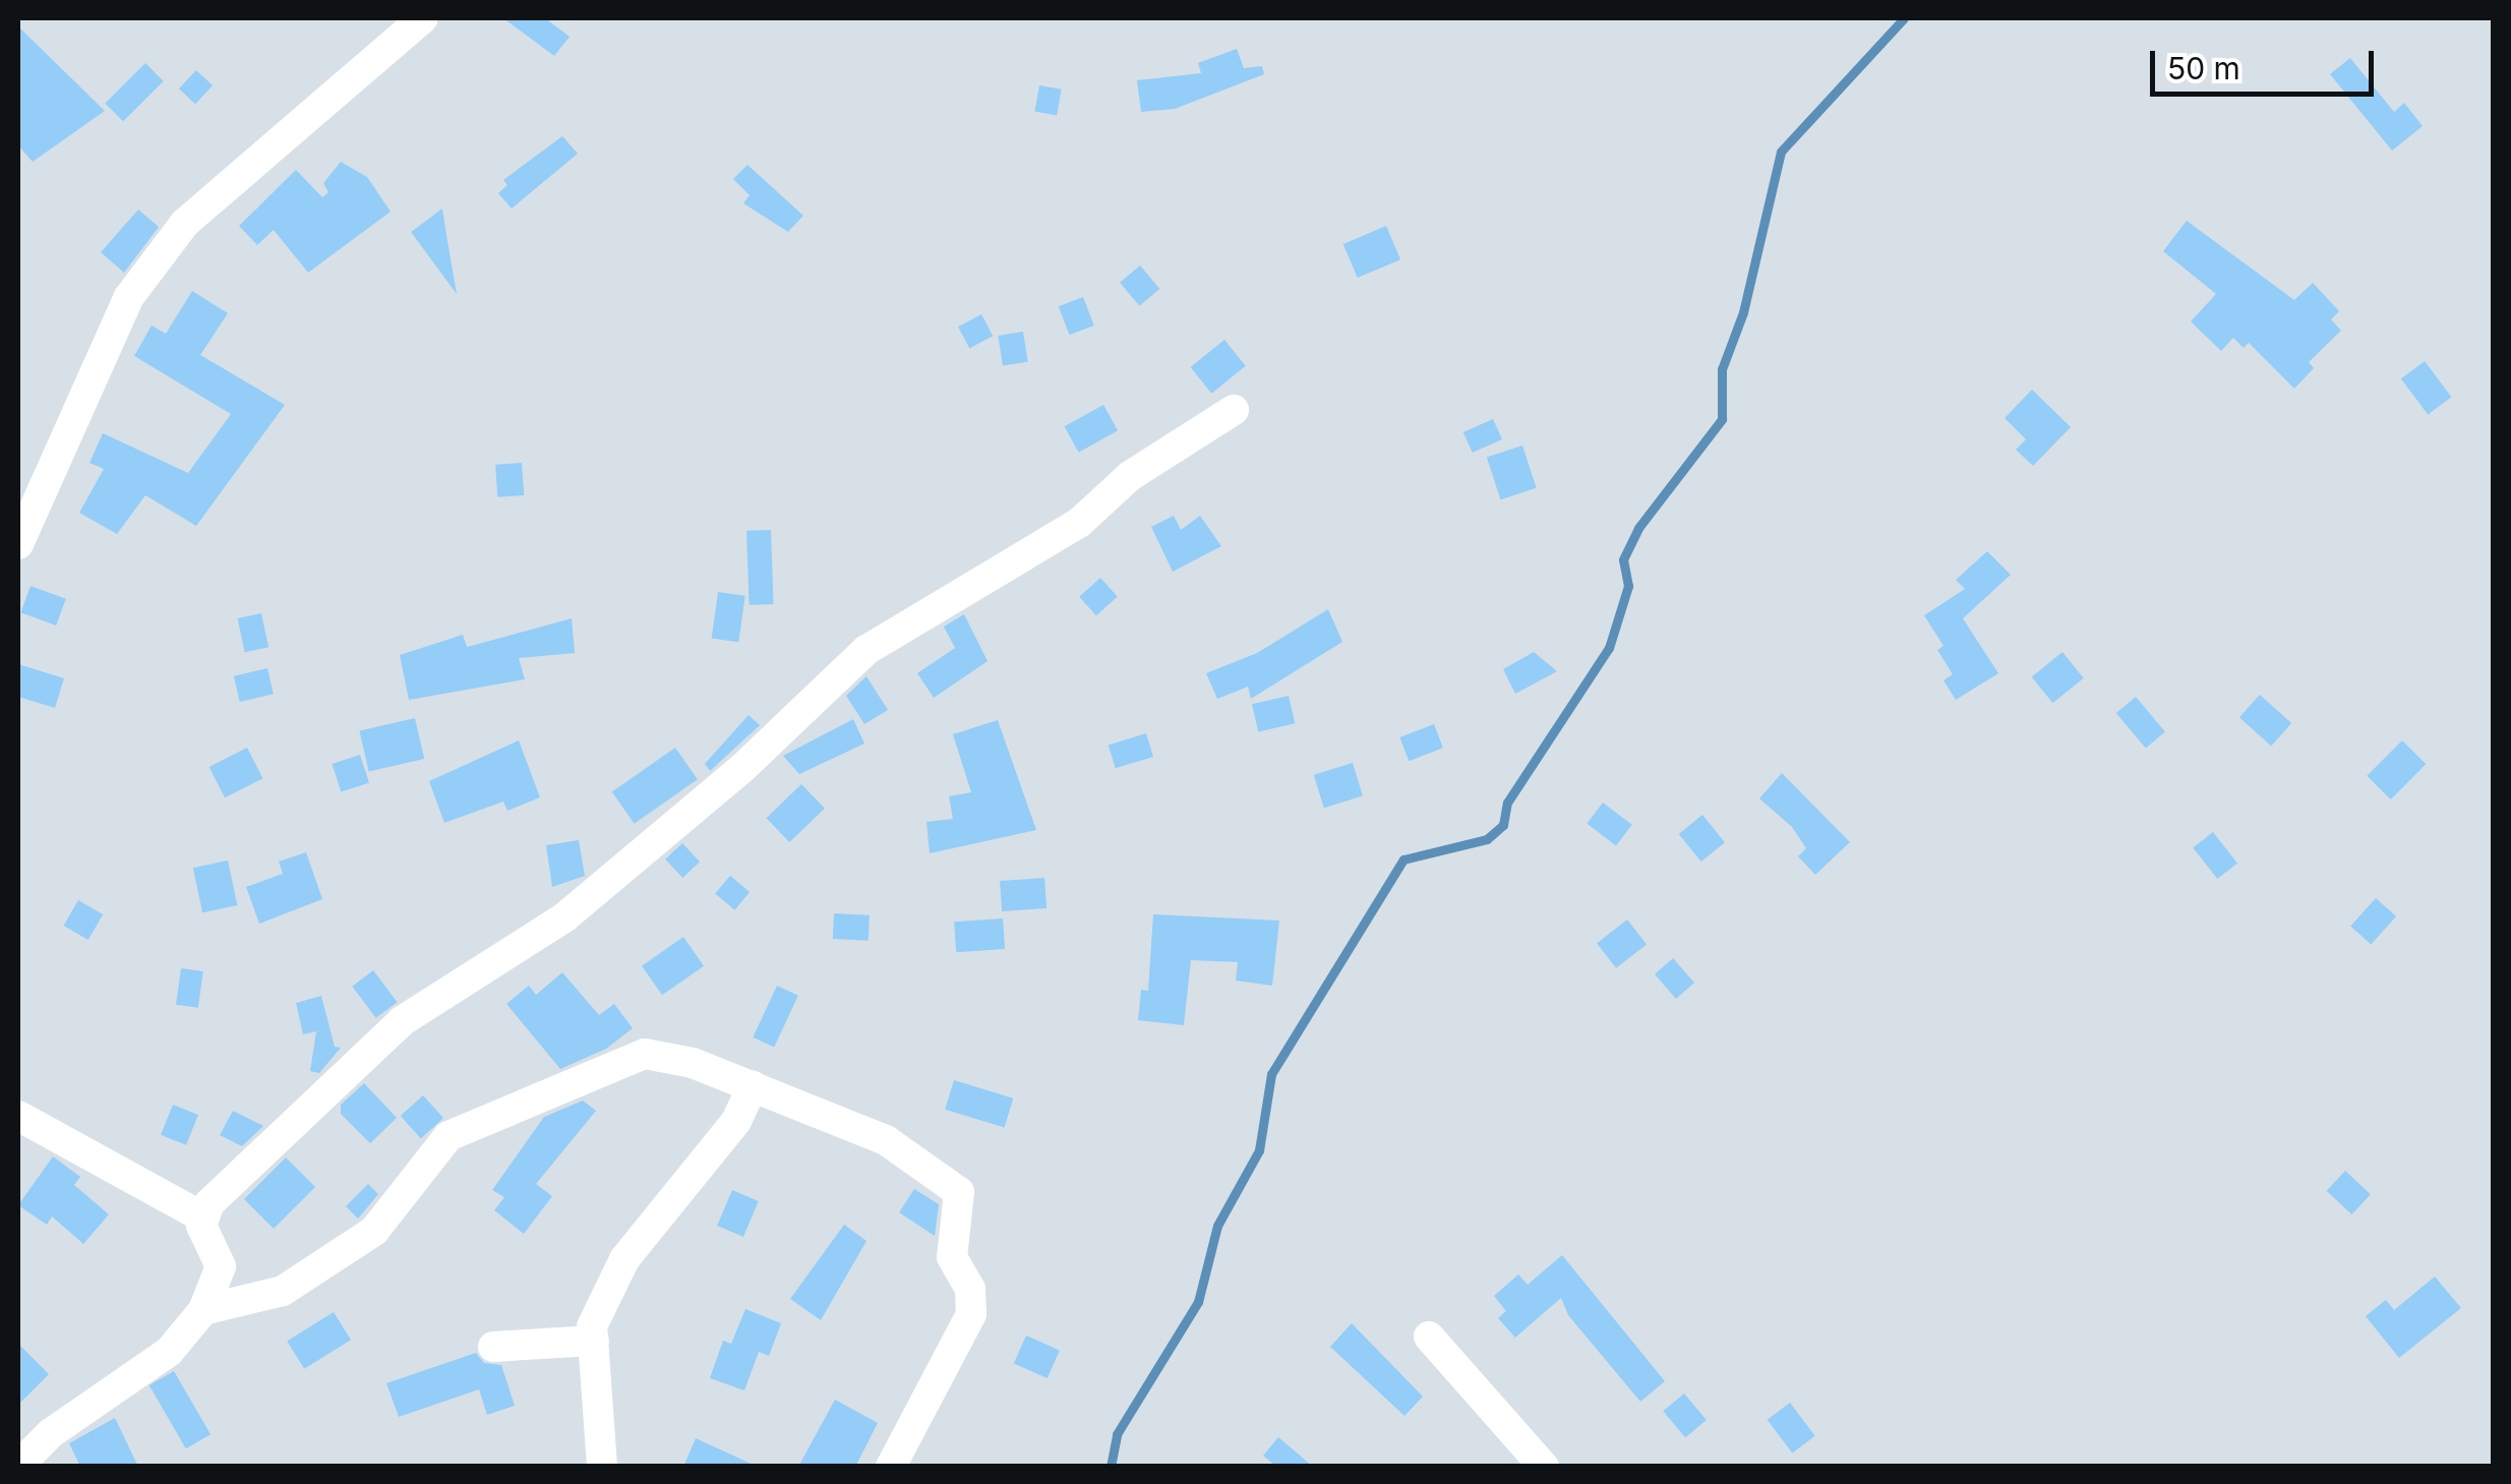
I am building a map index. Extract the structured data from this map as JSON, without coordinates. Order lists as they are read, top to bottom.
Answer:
{
  "scale_bar": "50 m"
}
